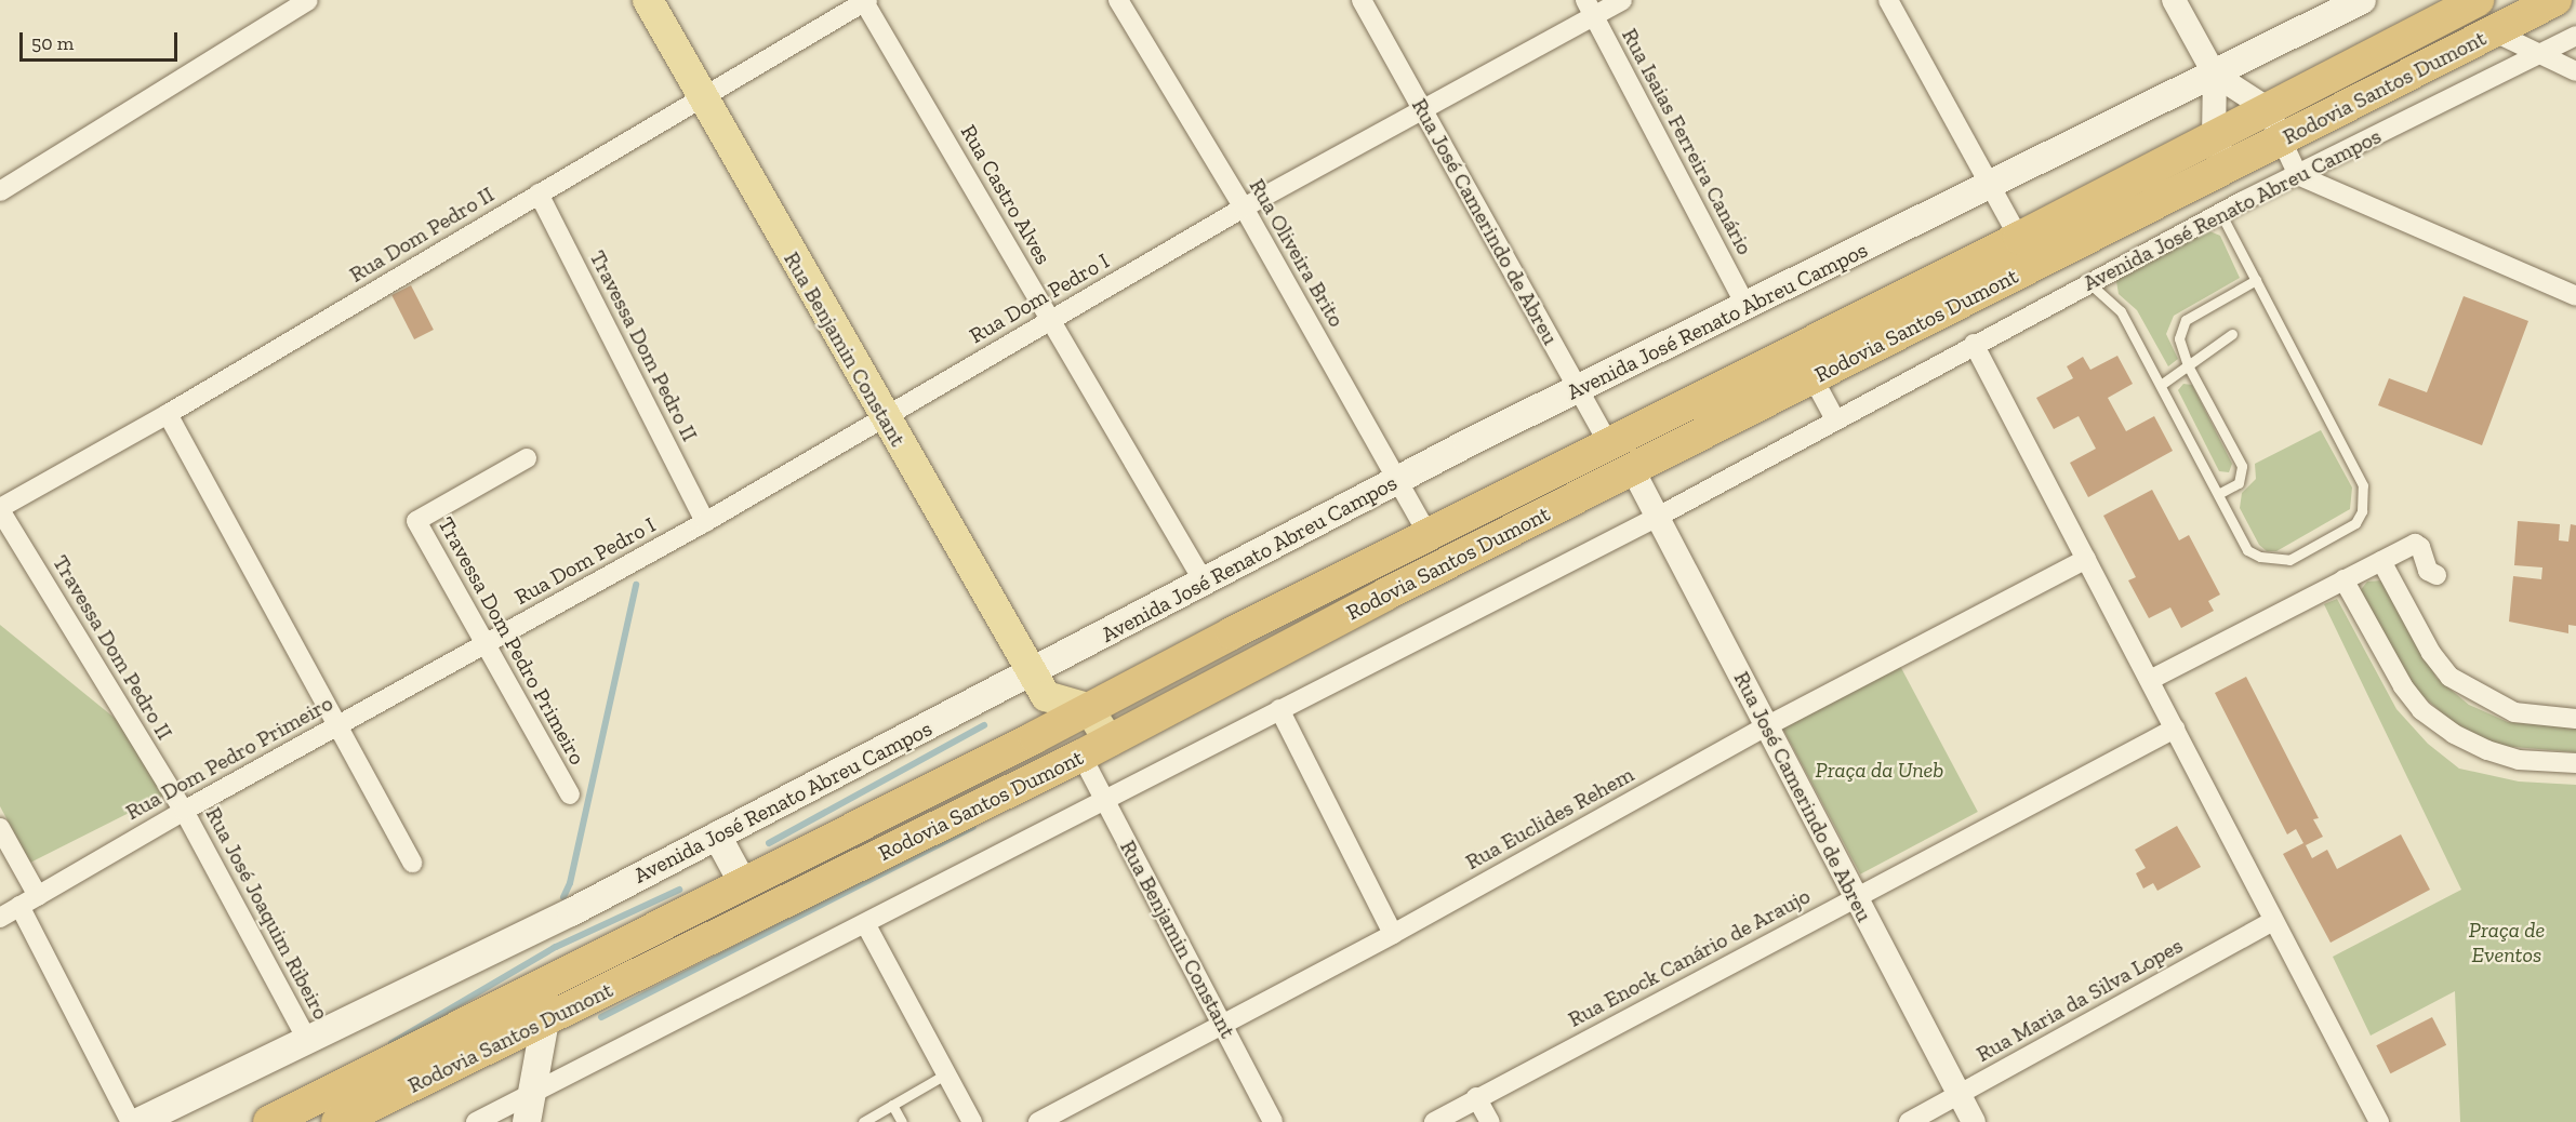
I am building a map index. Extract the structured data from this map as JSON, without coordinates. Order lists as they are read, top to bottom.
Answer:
{
  "streets": {
    "highway": ["Rodovia Santos Dumont"],
    "main road": ["Avenida José Renato Abreu Campos", "Rua Benjamin Constant"],
    "street": [
      "Rua Isaias Ferreira Canário",
      "Rua Castro Alves",
      "Rua José Camerindo de Abreu",
      "Rua Dom Pedro II",
      "Rua Oliveira Brito",
      "Rua Dom Pedro I",
      "Travessa Dom Pedro II",
      "Travessa Dom Pedro Primeiro",
      "Rua Dom Pedro Primeiro",
      "Rua Euclides Rehem",
      "Rua José Joaquim Ribeiro",
      "Rua Enock Canário de Araujo",
      "Rua Maria da Silva Lopes"
    ]
  },
  "crossings": [
    ["Rodovia Santos Dumont", "Rua José Camerindo de Abreu"],
    ["Rodovia Santos Dumont", "Rua Oliveira Brito"],
    ["Rodovia Santos Dumont", "Rua Benjamin Constant"],
    ["Rua Isaias Ferreira Canário", "Avenida José Renato Abreu Campos"],
    ["Rua Isaias Ferreira Canário", "Rua Dom Pedro I"],
    ["Rua Castro Alves", "Avenida José Renato Abreu Campos"],
    ["Rua Castro Alves", "Rua Dom Pedro II"],
    ["Rua Castro Alves", "Rua Dom Pedro I"],
    ["Avenida José Renato Abreu Campos", "Rua José Camerindo de Abreu"],
    ["Avenida José Renato Abreu Campos", "Rua Oliveira Brito"],
    ["Avenida José Renato Abreu Campos", "Rua Benjamin Constant"],
    ["Avenida José Renato Abreu Campos", "Rua José Joaquim Ribeiro"],
    ["Rua José Camerindo de Abreu", "Rua Dom Pedro I"],
    ["Rua José Camerindo de Abreu", "Rua Euclides Rehem"],
    ["Rua José Camerindo de Abreu", "Rua Enock Canário de Araujo"],
    ["Rua José Camerindo de Abreu", "Rua Maria da Silva Lopes"],
    ["Rua Dom Pedro II", "Travessa Dom Pedro II"],
    ["Rua Dom Pedro II", "Rua Benjamin Constant"],
    ["Rua Oliveira Brito", "Rua Dom Pedro I"],
    ["Rua Dom Pedro I", "Travessa Dom Pedro II"],
    ["Rua Dom Pedro I", "Rua Benjamin Constant"],
    ["Rua Dom Pedro I", "Travessa Dom Pedro Primeiro"],
    ["Rua Dom Pedro I", "Rua Dom Pedro Primeiro"],
    ["Travessa Dom Pedro II", "Rua Dom Pedro Primeiro"],
    ["Travessa Dom Pedro II", "Rua José Joaquim Ribeiro"],
    ["Rua Benjamin Constant", "Rua Euclides Rehem"],
    ["Travessa Dom Pedro Primeiro", "Rua Dom Pedro Primeiro"],
    ["Rua Dom Pedro Primeiro", "Rua José Joaquim Ribeiro"]
  ],
  "parks": ["Praça da Uneb", "Praça de Eventos"],
  "scale_bar": "50 m"
}
